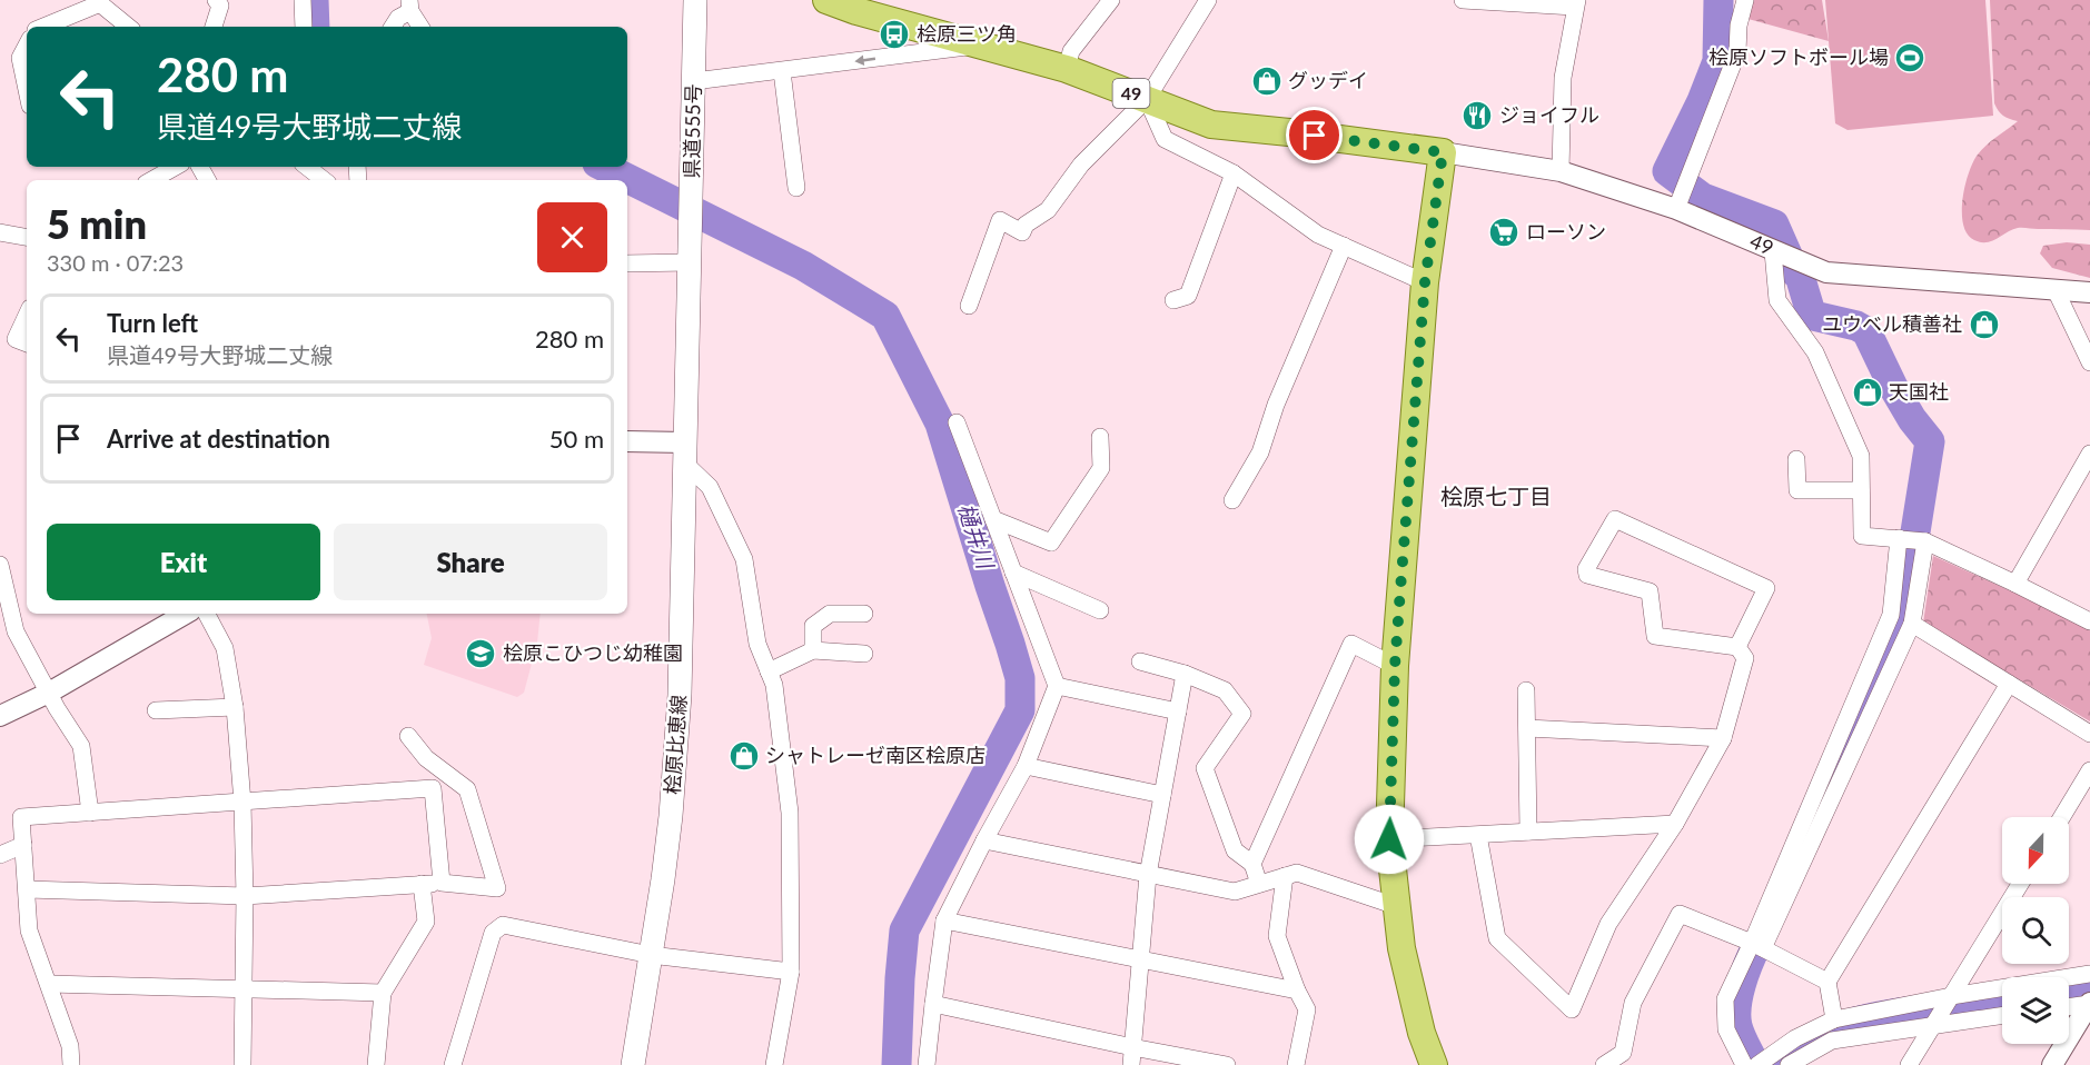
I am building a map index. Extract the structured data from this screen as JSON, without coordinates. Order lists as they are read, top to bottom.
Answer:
{
  "streets": {
    "main road": ["49", "県道555号", "桧原比恵線"]
  },
  "crossings": [
    ["県道555号", "桧原比恵線"]
  ],
  "districts": ["桧原七丁目"],
  "water": ["樋井川"],
  "places": {
    "bus stop": ["桧原三ツ角"],
    "sports": ["桧原ソフトボール場"],
    "shop": [
      "グッデイ",
      "ユウベル積善社",
      "天国社",
      "シャトレーゼ南区桧原店"
    ],
    "restaurant": ["ジョイフル"],
    "supermarket": ["ローソン"],
    "school or university": ["桧原こひつじ幼稚園"]
  },
  "north": "bottom",
  "page": {
    "turn": ["280 m", "県道49号大野城二丈線"],
    "heading": ["5 min", "330 m · 07:23"],
    "list": [
      {
        "name": "Turn left",
        "note": "県道49号大野城二丈線",
        "value": "280 m"
      },
      {
        "name": "Arrive at destination",
        "value": "50 m"
      }
    ],
    "buttons": ["Exit", "Share"]
  }
}
